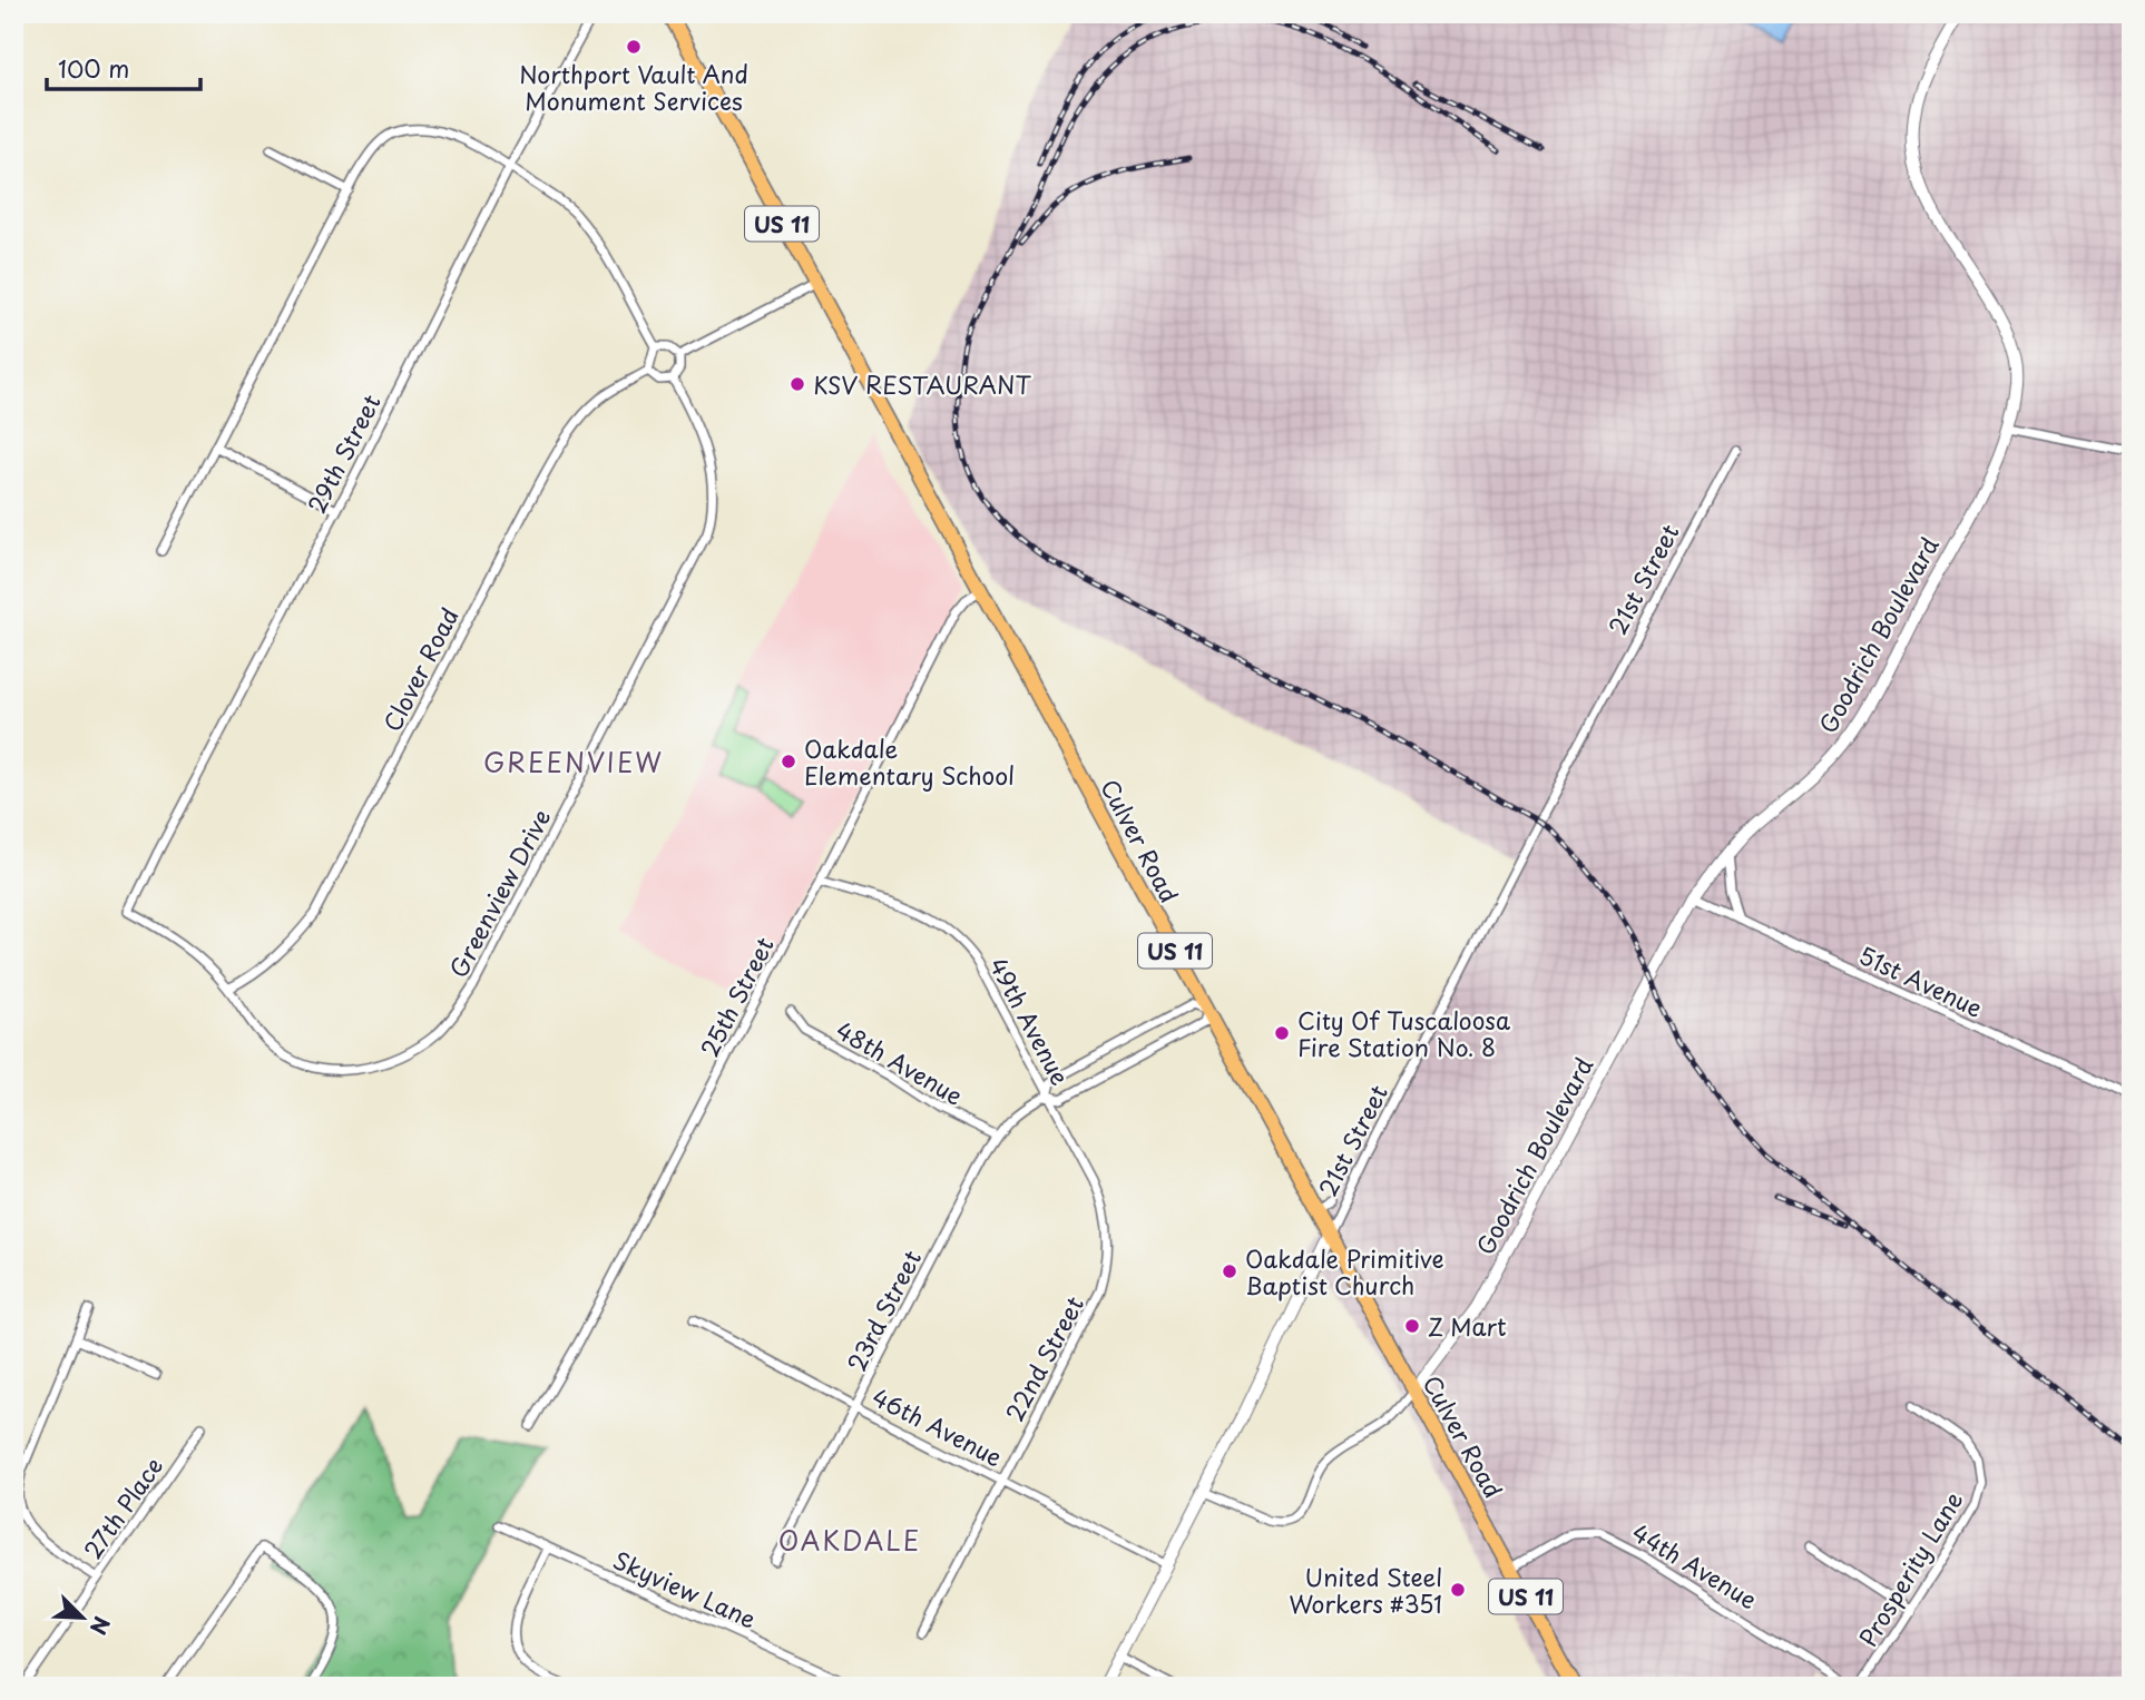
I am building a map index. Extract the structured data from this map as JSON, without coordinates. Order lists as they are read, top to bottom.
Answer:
{
  "streets": {
    "main road": ["US 11", "Culver Road"],
    "street": [
      "29th Street",
      "21st Street",
      "Goodrich Boulevard",
      "Clover Road",
      "Greenview Drive",
      "51st Avenue",
      "25th Street",
      "49th Avenue",
      "48th Avenue",
      "23rd Street",
      "22nd Street",
      "46th Avenue",
      "27th Place",
      "44th Avenue",
      "Prosperity Lane",
      "Skyview Lane"
    ]
  },
  "crossings": [
    ["29th Street", "Greenview Drive"],
    ["21st Street", "Culver Road"],
    ["21st Street", "46th Avenue"],
    ["Goodrich Boulevard", "Culver Road"],
    ["Goodrich Boulevard", "51st Avenue"],
    ["Clover Road", "Greenview Drive"],
    ["Culver Road", "25th Street"],
    ["Culver Road", "23rd Street"],
    ["Culver Road", "44th Avenue"],
    ["25th Street", "49th Avenue"],
    ["49th Avenue", "23rd Street"],
    ["49th Avenue", "22nd Street"],
    ["48th Avenue", "23rd Street"],
    ["23rd Street", "46th Avenue"],
    ["22nd Street", "46th Avenue"]
  ],
  "districts": ["GREENVIEW", "OAKDALE"],
  "places": [
    "Northport Vault And Monument Services",
    "KSV RESTAURANT",
    "Oakdale Elementary School",
    "City Of Tuscaloosa Fire Station No. 8",
    "Oakdale Primitive Baptist Church",
    "Z Mart",
    "United Steel Workers #351"
  ],
  "scale_bar": "100 m",
  "north": "bottom right"
}
